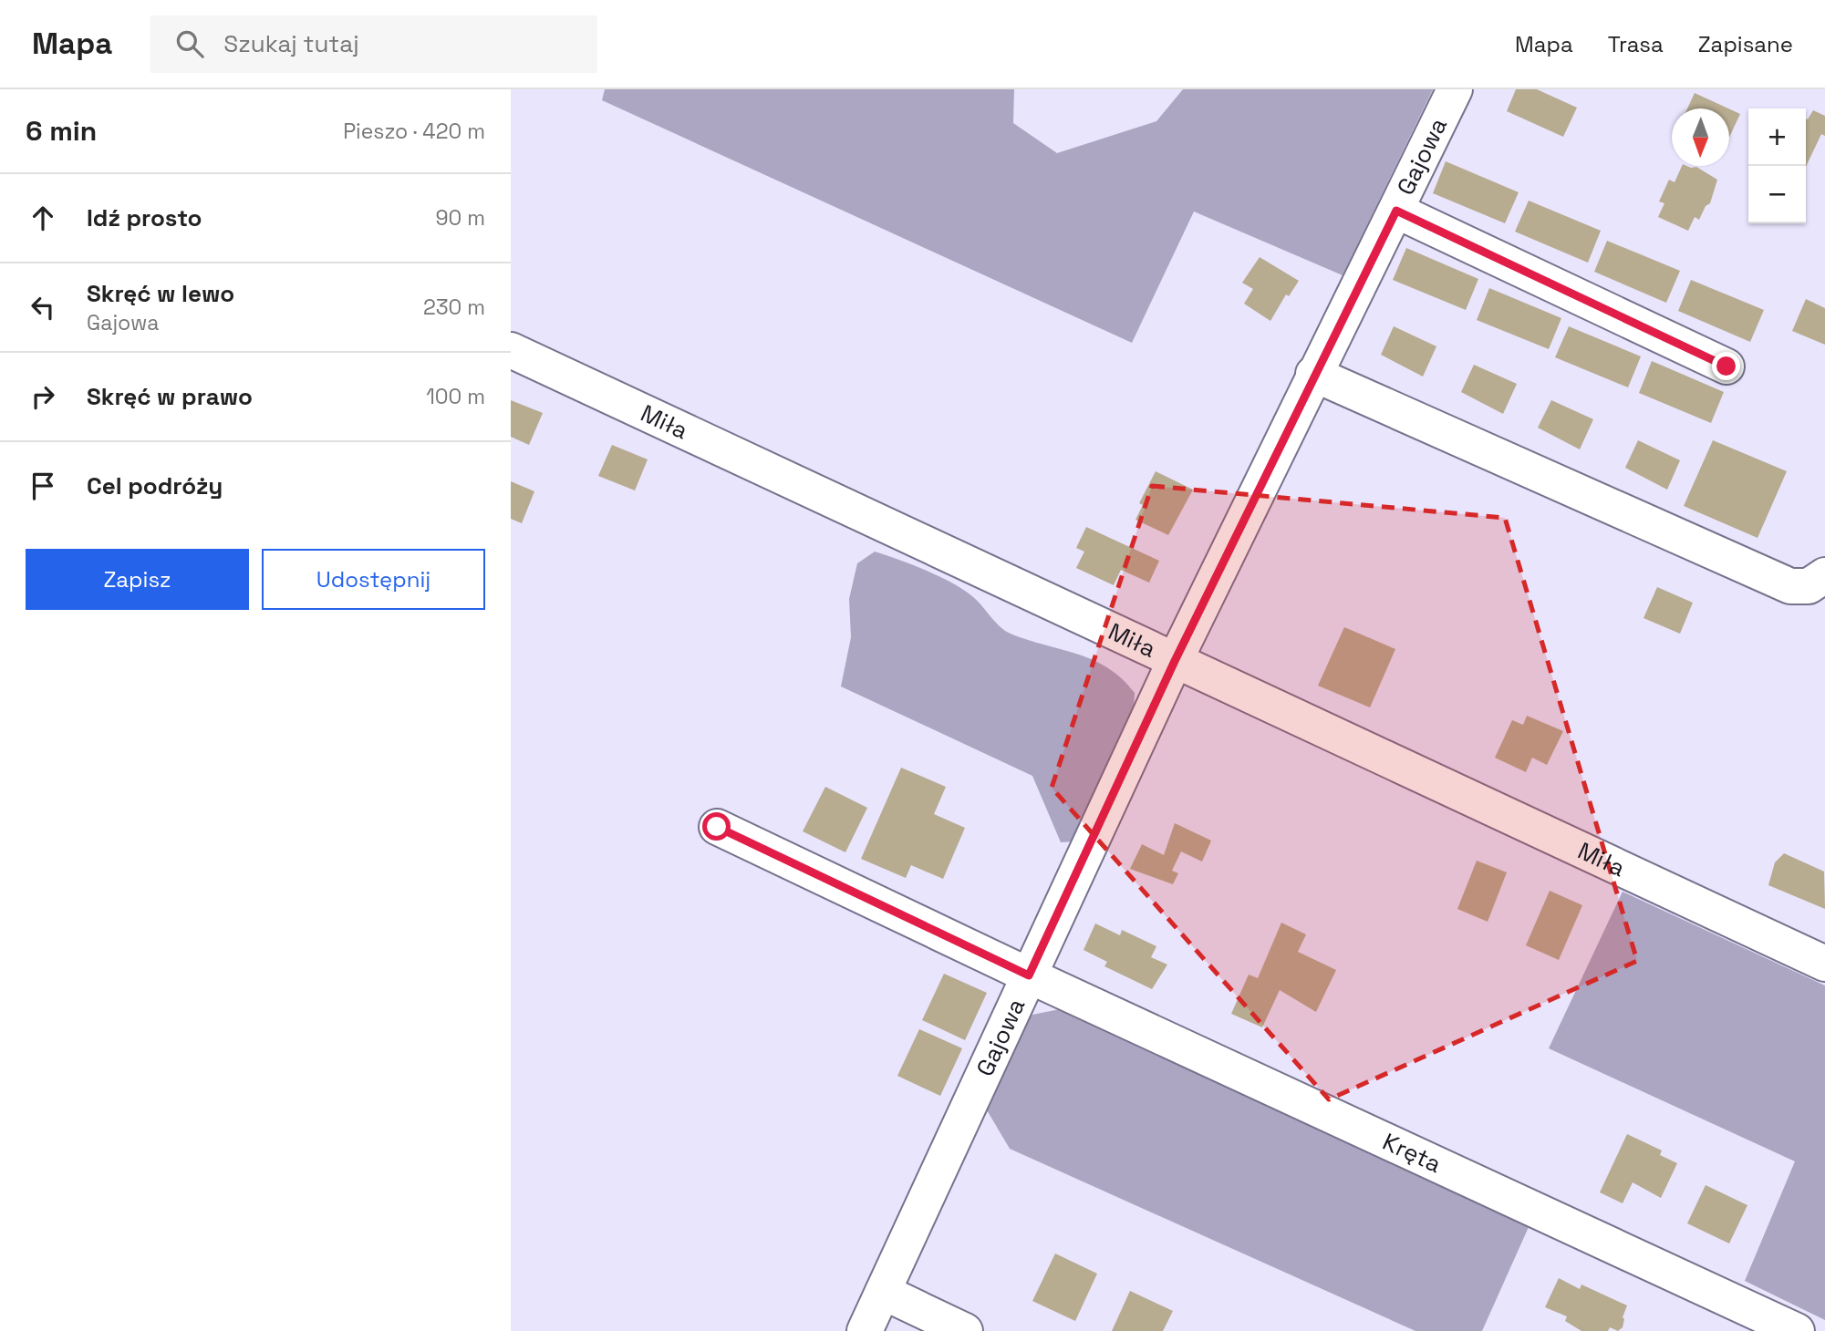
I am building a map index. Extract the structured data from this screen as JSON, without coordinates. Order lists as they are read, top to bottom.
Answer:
{
  "streets": {
    "street": ["Gajowa", "Miła", "Kręta"]
  },
  "crossings": [
    ["Gajowa", "Miła"],
    ["Gajowa", "Kręta"]
  ],
  "north": "bottom",
  "page": {
    "header": "Mapa",
    "search": "Szukaj tutaj",
    "nav": ["Mapa", "Trasa", "Zapisane"],
    "heading": ["6 min", "Pieszo · 420 m"],
    "map_buttons": ["+", "−"],
    "list": [
      ["Idź prosto", "90 m"],
      ["Skręć w lewo", "Gajowa", "230 m"],
      ["Skręć w prawo", "100 m"],
      "Cel podróży"
    ],
    "buttons": ["Zapisz", "Udostępnij"]
  }
}
